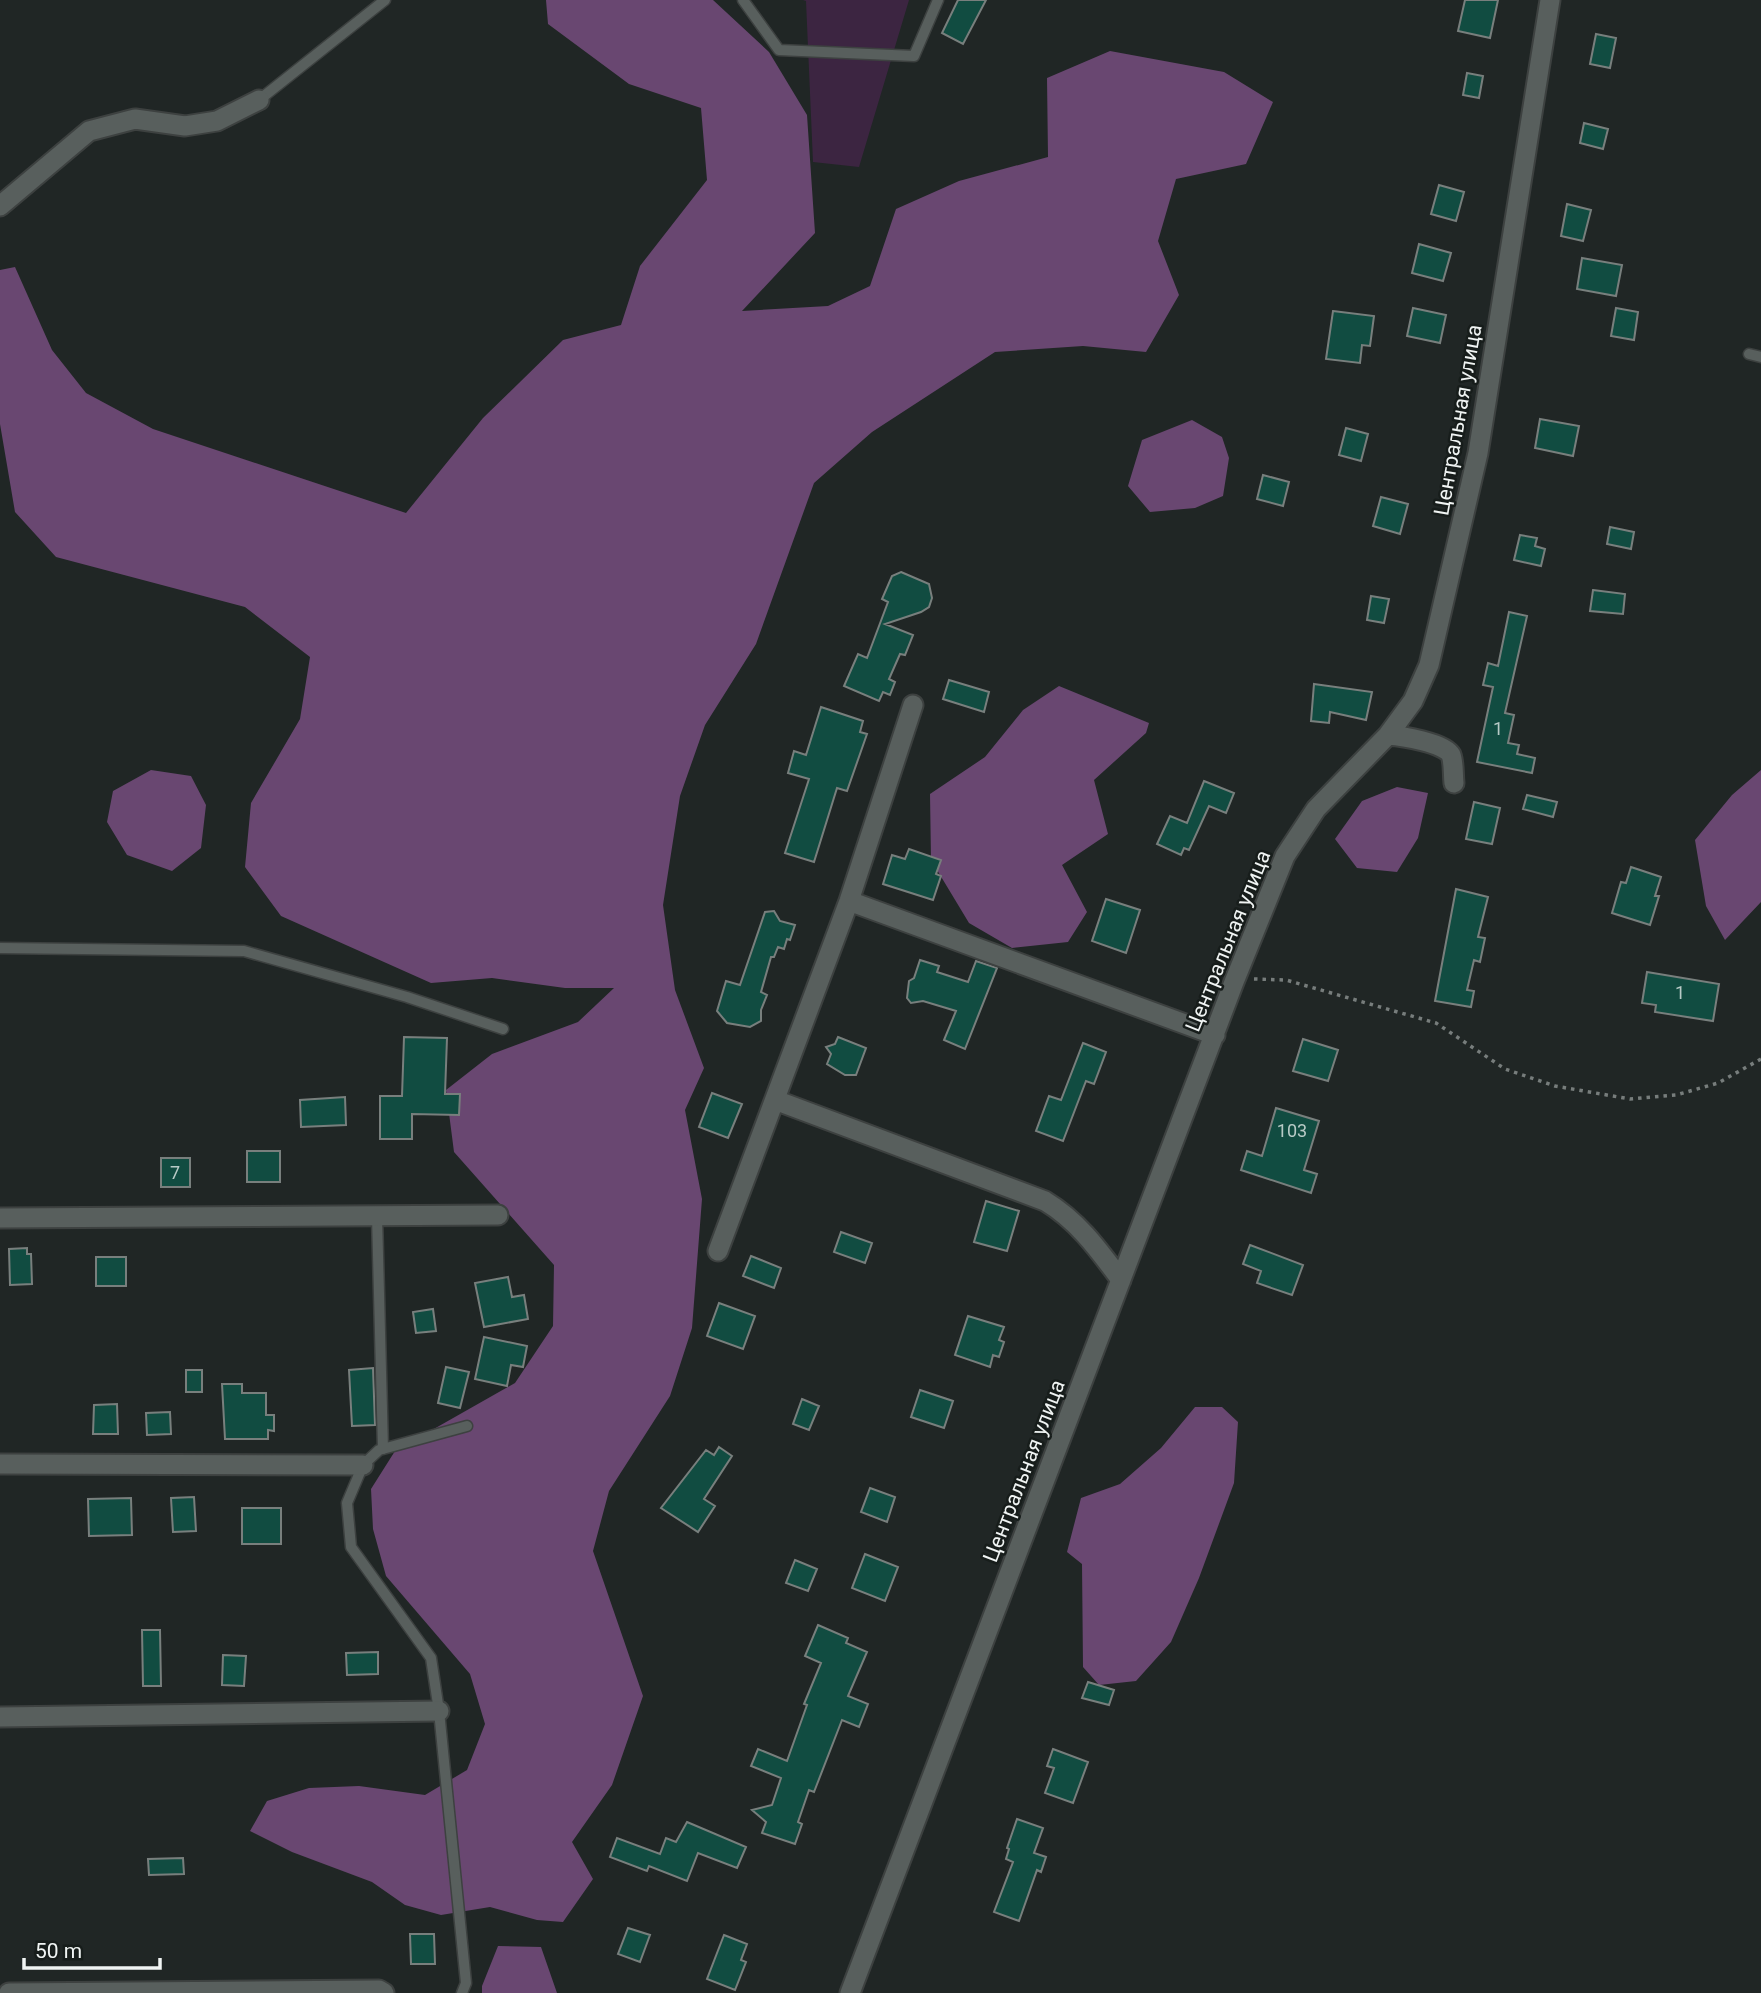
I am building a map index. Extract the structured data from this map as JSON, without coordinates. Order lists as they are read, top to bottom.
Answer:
{
  "streets": {
    "street": ["Центральная улица"]
  },
  "house_numbers": [
    "1",
    "1",
    "103",
    "7"
  ],
  "scale_bar": "50 m"
}
